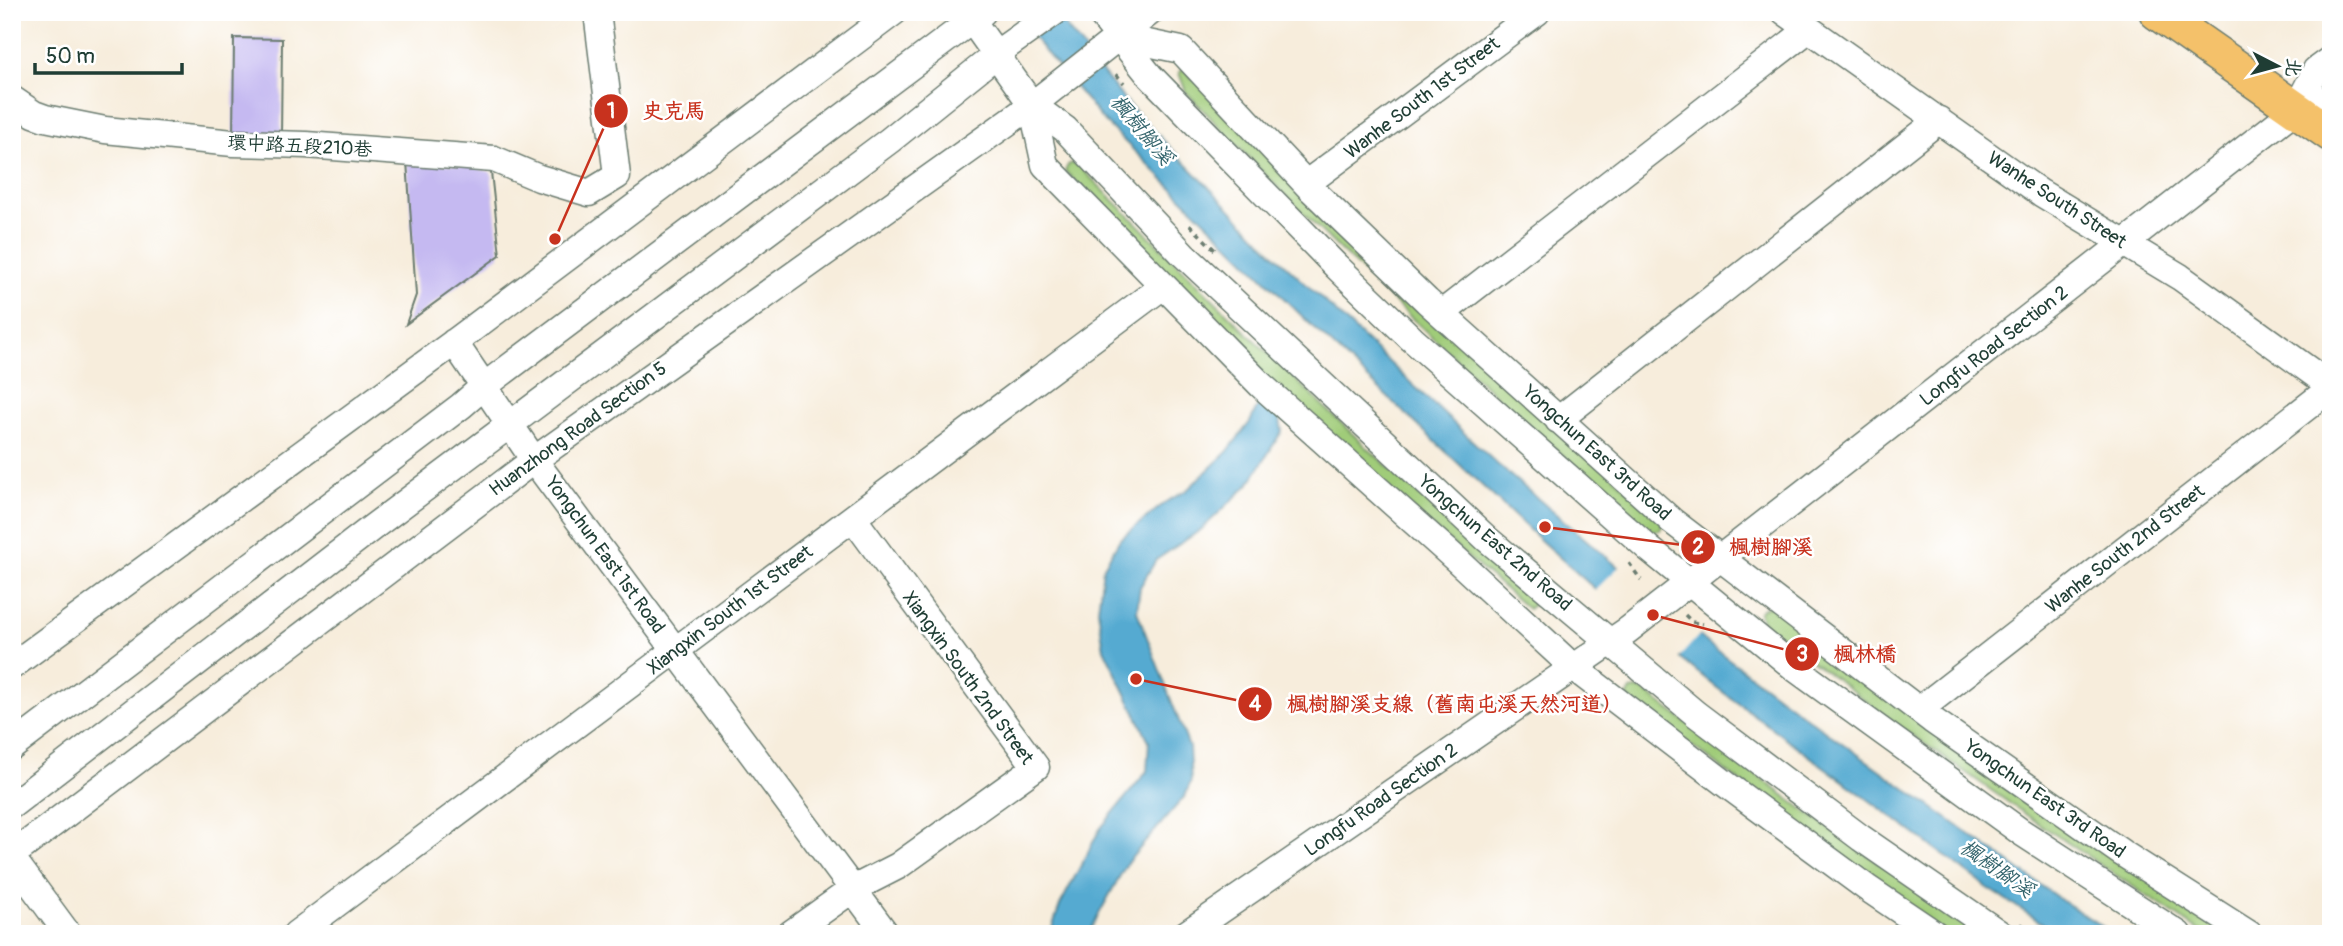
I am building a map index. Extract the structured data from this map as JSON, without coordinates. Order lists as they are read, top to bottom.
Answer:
{
  "streets": {
    "street": [
      "Wanhe South 1st Street",
      "環中路五段210巷",
      "Wanhe South Street",
      "Longfu Road Section 2",
      "Huanzhong Road Section 5",
      "Yongchun East 3rd Road",
      "Yongchun East 2nd Road",
      "Wanhe South 2nd Street",
      "Yongchun East 1st Road",
      "Xiangxin South 1st Street",
      "Xiangxin South 2nd Street"
    ]
  },
  "crossings": [
    ["Wanhe South 1st Street", "Yongchun East 3rd Road"],
    ["Wanhe South Street", "Longfu Road Section 2"],
    ["Wanhe South Street", "Wanhe South 2nd Street"],
    ["Longfu Road Section 2", "Yongchun East 3rd Road"],
    ["Longfu Road Section 2", "Yongchun East 2nd Road"],
    ["Huanzhong Road Section 5", "Yongchun East 3rd Road"],
    ["Huanzhong Road Section 5", "Yongchun East 2nd Road"],
    ["Huanzhong Road Section 5", "Yongchun East 1st Road"],
    ["Yongchun East 3rd Road", "Wanhe South 2nd Street"],
    ["Yongchun East 2nd Road", "Xiangxin South 1st Street"],
    ["Yongchun East 1st Road", "Xiangxin South 1st Street"],
    ["Yongchun East 1st Road", "Xiangxin South 2nd Street"],
    ["Xiangxin South 1st Street", "Xiangxin South 2nd Street"]
  ],
  "water": ["楓樹腳溪"],
  "places": [
    "史克馬",
    "楓樹腳溪",
    "楓林橋",
    "楓樹腳溪支線（舊南屯溪天然河道）"
  ],
  "scale_bar": "50 m",
  "north": "right"
}
